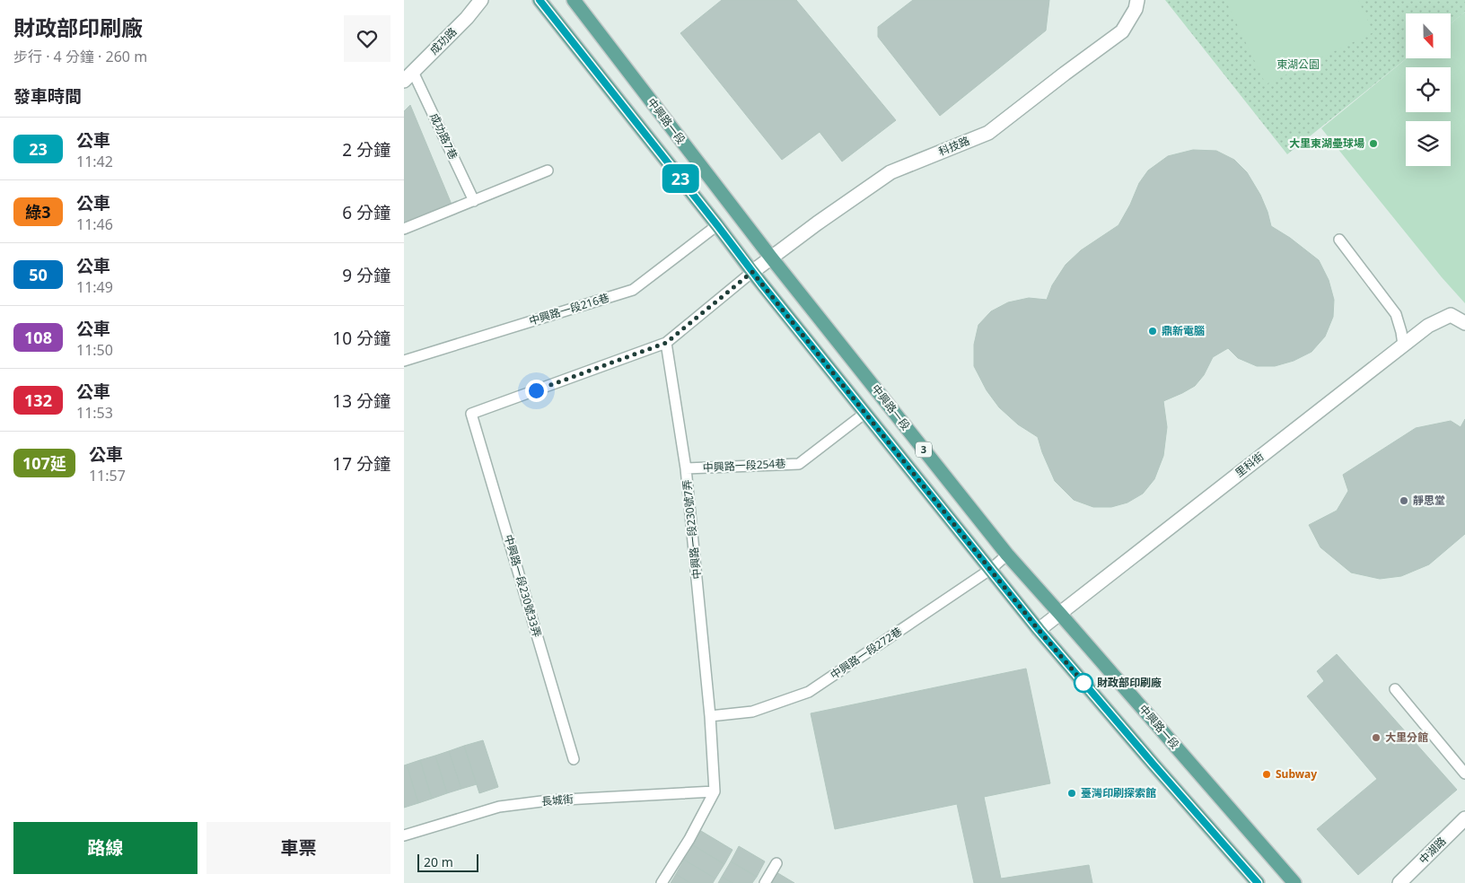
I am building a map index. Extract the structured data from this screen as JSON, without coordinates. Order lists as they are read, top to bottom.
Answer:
{
  "streets": {
    "main road": ["中興路一段", "3"],
    "street": [
      "成功路",
      "科技路",
      "里科街",
      "中湖路"
    ],
    "lane": [
      "成功路7巷",
      "中興路一段216巷",
      "中興路一段254巷",
      "中興路一段230號7弄",
      "中興路一段230號33弄",
      "中興路一段272巷",
      "長城街"
    ]
  },
  "crossings": [
    ["成功路", "成功路7巷"],
    ["中興路一段", "科技路"],
    ["中興路一段", "中興路一段216巷"],
    ["中興路一段", "里科街"],
    ["中興路一段", "中興路一段254巷"],
    ["中興路一段", "中興路一段272巷"],
    ["中興路一段254巷", "中興路一段230號7弄"],
    ["中興路一段230號7弄", "中興路一段230號33弄"],
    ["中興路一段230號7弄", "中興路一段272巷"],
    ["中興路一段230號7弄", "長城街"]
  ],
  "parks": ["東湖公園"],
  "places": [
    "大里東湖壘球場",
    "鼎新電腦",
    "靜思堂",
    "財政部印刷廠",
    "大里分館",
    "Subway",
    "臺灣印刷探索館"
  ],
  "lines": ["bus line 23"],
  "scale_bar": "20 m",
  "north": "bottom",
  "page": {
    "heading": [
      ["財政部印刷廠", "步行 · 4 分鐘 · 260 m"],
      "發車時間"
    ],
    "on_map": "23",
    "list": [
      {
        "mark": "23",
        "name": "公車",
        "note": "11:42",
        "value": "2 分鐘"
      },
      {
        "mark": "綠3",
        "name": "公車",
        "note": "11:46",
        "value": "6 分鐘"
      },
      {
        "mark": "50",
        "name": "公車",
        "note": "11:49",
        "value": "9 分鐘"
      },
      {
        "mark": "108",
        "name": "公車",
        "note": "11:50",
        "value": "10 分鐘"
      },
      {
        "mark": "132",
        "name": "公車",
        "note": "11:53",
        "value": "13 分鐘"
      },
      {
        "mark": "107延",
        "name": "公車",
        "note": "11:57",
        "value": "17 分鐘"
      }
    ],
    "buttons": ["路線", "車票"],
    "scale": "20 m"
  }
}
